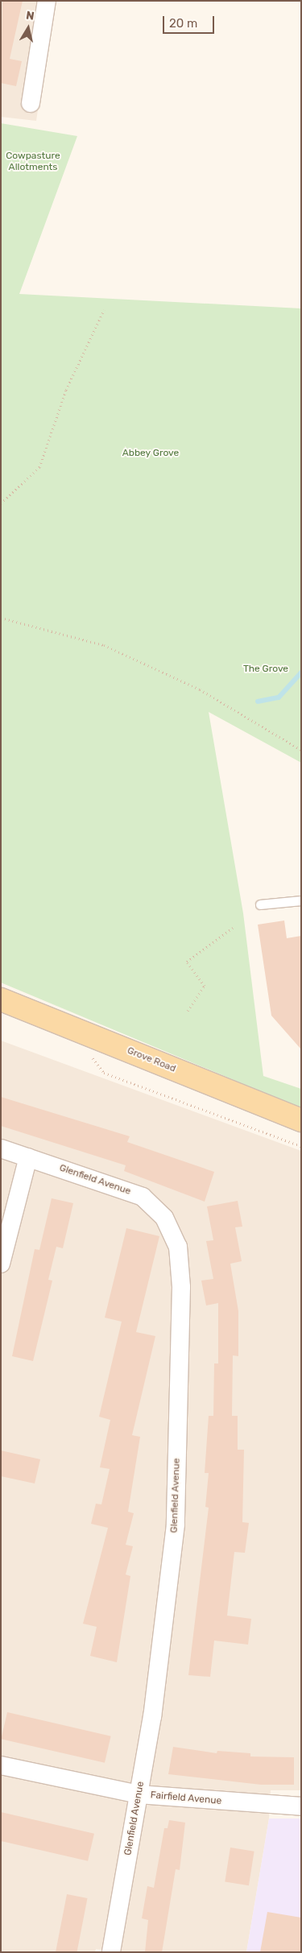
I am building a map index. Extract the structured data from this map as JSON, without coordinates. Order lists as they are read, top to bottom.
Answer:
{
  "streets": {
    "main road": ["Grove Road"],
    "street": ["Glenfield Avenue", "Fairfield Avenue"]
  },
  "crossings": [
    ["Glenfield Avenue", "Fairfield Avenue"]
  ],
  "parks": ["Cowpasture Allotments", "Abbey Grove", "The Grove"],
  "scale_bar": "20 m",
  "north": "top"
}
